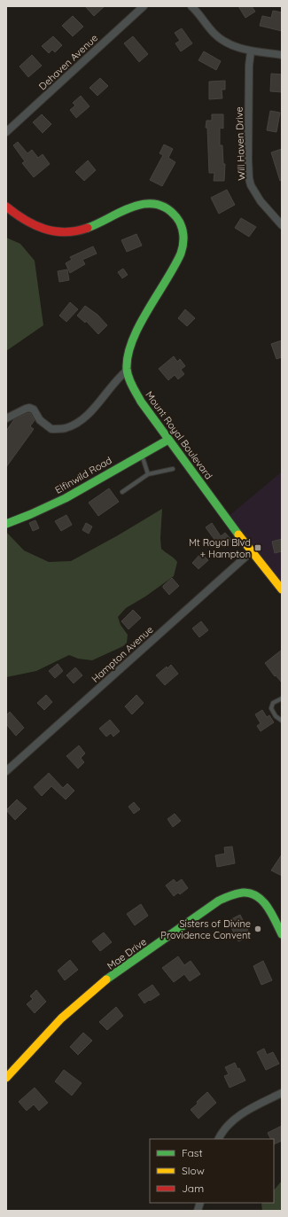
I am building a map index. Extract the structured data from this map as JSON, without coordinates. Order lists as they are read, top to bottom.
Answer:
{
  "streets": {
    "main road": ["Mount Royal Boulevard", "Elfinwild Road", "Mae Drive"],
    "street": ["Dehaven Avenue", "Will Haven Drive", "Hampton Avenue"]
  },
  "crossings": [
    ["Mount Royal Boulevard", "Elfinwild Road"],
    ["Mount Royal Boulevard", "Hampton Avenue"]
  ],
  "places": {
    "transit": ["Mt Royal Blvd + Hampton"],
    "other": ["Sisters of Divine Providence Convent"]
  },
  "legend": ["Fast", "Slow", "Jam"]
}
